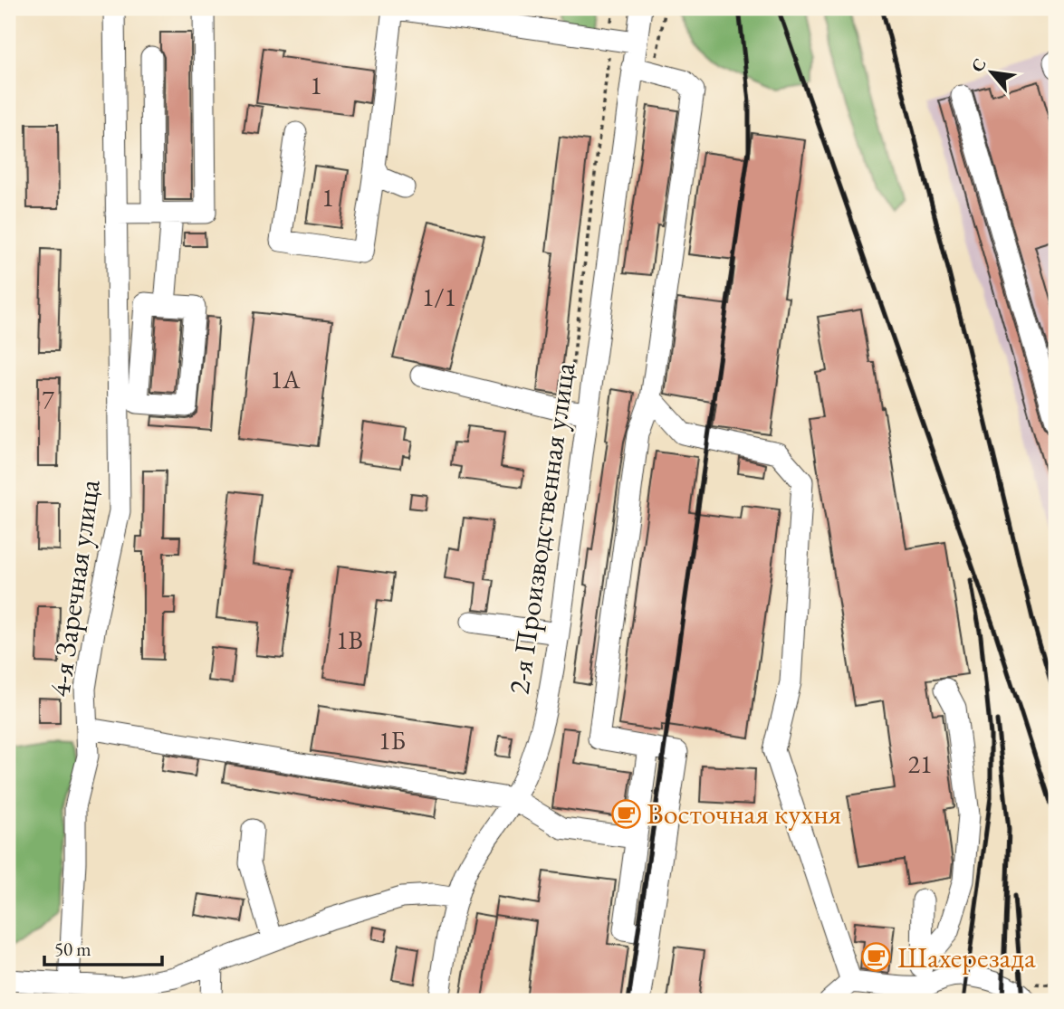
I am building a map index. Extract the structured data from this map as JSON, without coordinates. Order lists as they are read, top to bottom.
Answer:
{
  "streets": {
    "street": ["2-я Производственная улица", "4-я Заречная улица"]
  },
  "places": {
    "cafe": ["Восточная кухня", "Шахерезада"]
  },
  "house_numbers": [
    "1",
    "1",
    "1/1",
    "1А",
    "7",
    "1В",
    "1Б",
    "21"
  ],
  "scale_bar": "50 m",
  "north": "top left"
}
